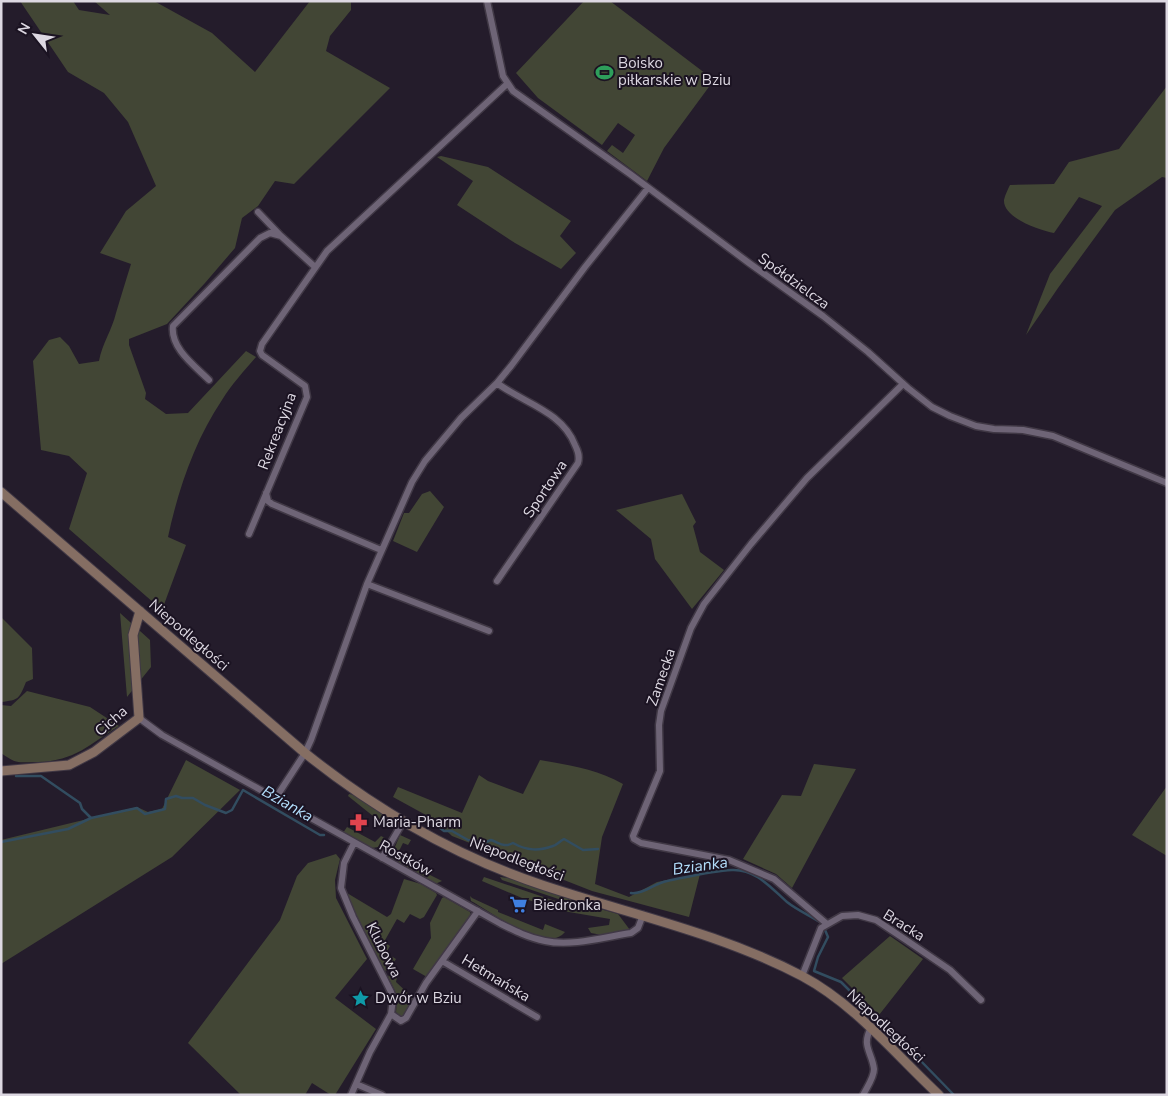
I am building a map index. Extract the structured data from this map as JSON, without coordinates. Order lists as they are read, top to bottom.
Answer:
{
  "streets": {
    "street": [
      "Spółdzielcza",
      "Rekreacyjna",
      "Sportowa",
      "Niepodległości",
      "Zamecka",
      "Cicha",
      "Rostków",
      "Bracka",
      "Klubowa",
      "Hetmańska"
    ]
  },
  "crossings": [
    ["Spółdzielcza", "Rekreacyjna"],
    ["Spółdzielcza", "Zamecka"],
    ["Niepodległości", "Cicha"],
    ["Niepodległości", "Rostków"],
    ["Zamecka", "Bracka"],
    ["Cicha", "Rostków"],
    ["Rostków", "Klubowa"],
    ["Rostków", "Hetmańska"],
    ["Klubowa", "Hetmańska"]
  ],
  "water": ["Bzianka"],
  "places": {
    "sports": ["Boisko piłkarskie w Bziu"],
    "pharmacy": ["Maria-Pharm"],
    "supermarket": ["Biedronka"],
    "place": ["Dwór w Bziu"]
  },
  "north": "top left"
}
